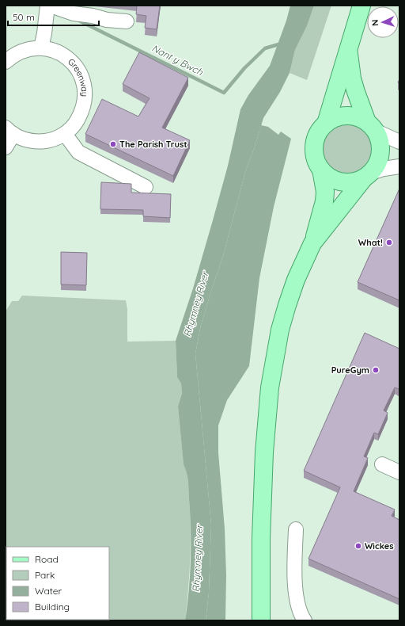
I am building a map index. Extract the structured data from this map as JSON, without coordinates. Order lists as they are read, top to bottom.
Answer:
{
  "streets": {
    "street": ["Greenway"]
  },
  "water": ["Nant y Bwch", "Rhymney River"],
  "places": [
    "The Parish Trust",
    "What!",
    "PureGym",
    "Wickes"
  ],
  "legend": [
    "Road",
    "Park",
    "Water",
    "Building"
  ],
  "scale_bar": "50 m",
  "north": "left"
}
